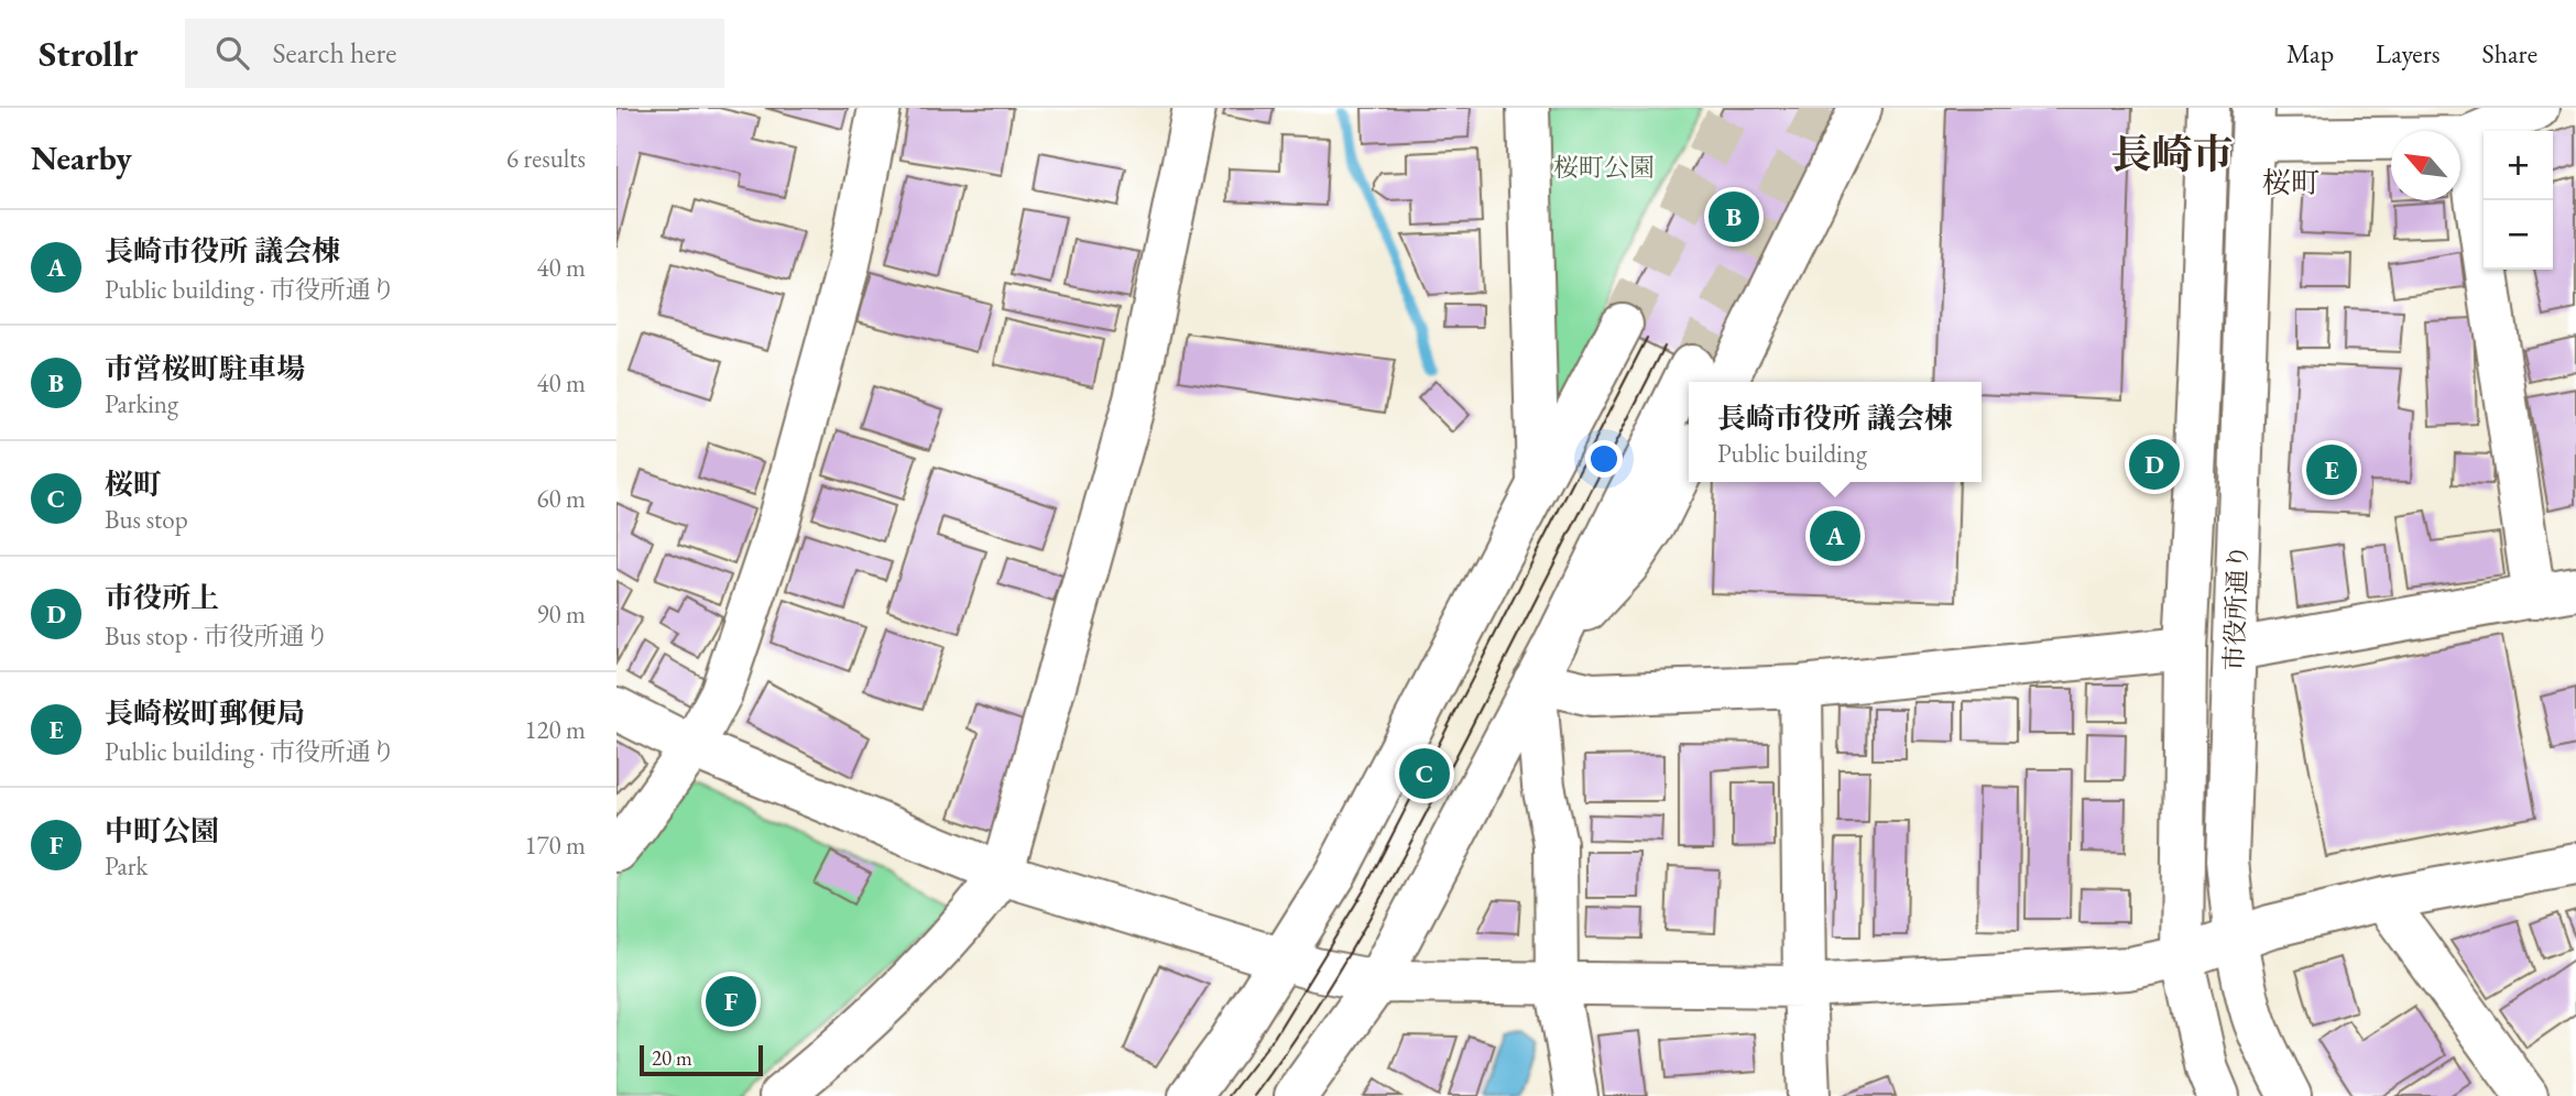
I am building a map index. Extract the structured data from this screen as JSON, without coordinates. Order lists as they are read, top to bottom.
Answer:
{
  "streets": {
    "main road": ["市役所通り"]
  },
  "districts": ["長崎市", "桜町"],
  "parks": ["桜町公園"],
  "scale_bar": "20 m",
  "north": "top left",
  "page": {
    "header": "Strollr",
    "search": "Search here",
    "nav": ["Map", "Layers", "Share"],
    "heading": ["Nearby", "6 results"],
    "map_buttons": ["+", "−"],
    "pins": [
      "B",
      "D",
      "E",
      "A",
      "C",
      "F"
    ],
    "list": [
      {
        "mark": "A",
        "name": "長崎市役所 議会棟",
        "note": "Public building · 市役所通り",
        "value": "40 m"
      },
      {
        "mark": "B",
        "name": "市営桜町駐車場",
        "note": "Parking",
        "value": "40 m"
      },
      {
        "mark": "C",
        "name": "桜町",
        "note": "Bus stop",
        "value": "60 m"
      },
      {
        "mark": "D",
        "name": "市役所上",
        "note": "Bus stop · 市役所通り",
        "value": "90 m"
      },
      {
        "mark": "E",
        "name": "長崎桜町郵便局",
        "note": "Public building · 市役所通り",
        "value": "120 m"
      },
      {
        "mark": "F",
        "name": "中町公園",
        "note": "Park",
        "value": "170 m"
      }
    ],
    "popup": ["長崎市役所 議会棟", "Public building"],
    "scale": "20 m"
  }
}
